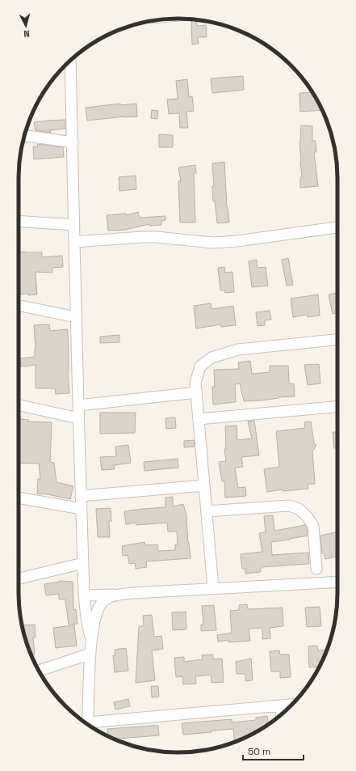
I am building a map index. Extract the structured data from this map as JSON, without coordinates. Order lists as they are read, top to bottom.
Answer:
{
  "scale_bar": "50 m",
  "north": "bottom"
}
